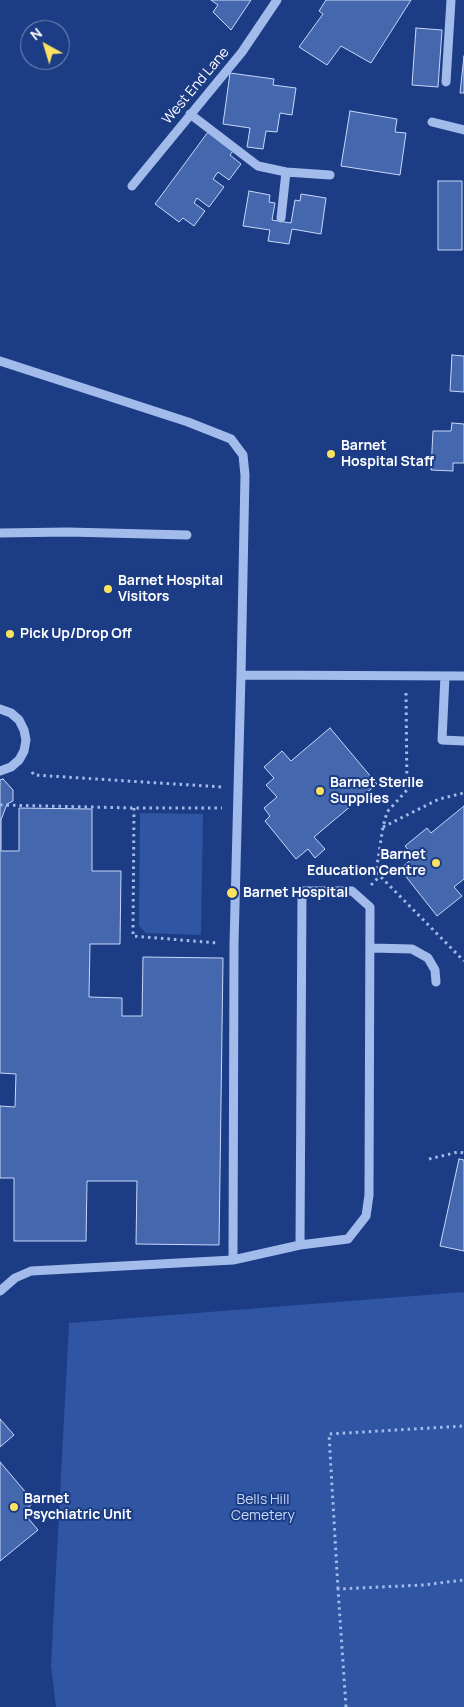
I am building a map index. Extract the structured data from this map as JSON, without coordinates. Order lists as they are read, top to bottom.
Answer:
{
  "streets": {
    "street": ["West End Lane"]
  },
  "parks": ["Bells Hill Cemetery"],
  "places": [
    "Barnet Hospital Staff",
    "Barnet Hospital Visitors",
    "Pick Up/Drop Off",
    "Barnet Sterile Supplies",
    "Barnet Education Centre",
    "Barnet Hospital",
    "Barnet Psychiatric Unit"
  ],
  "north": "top left"
}
